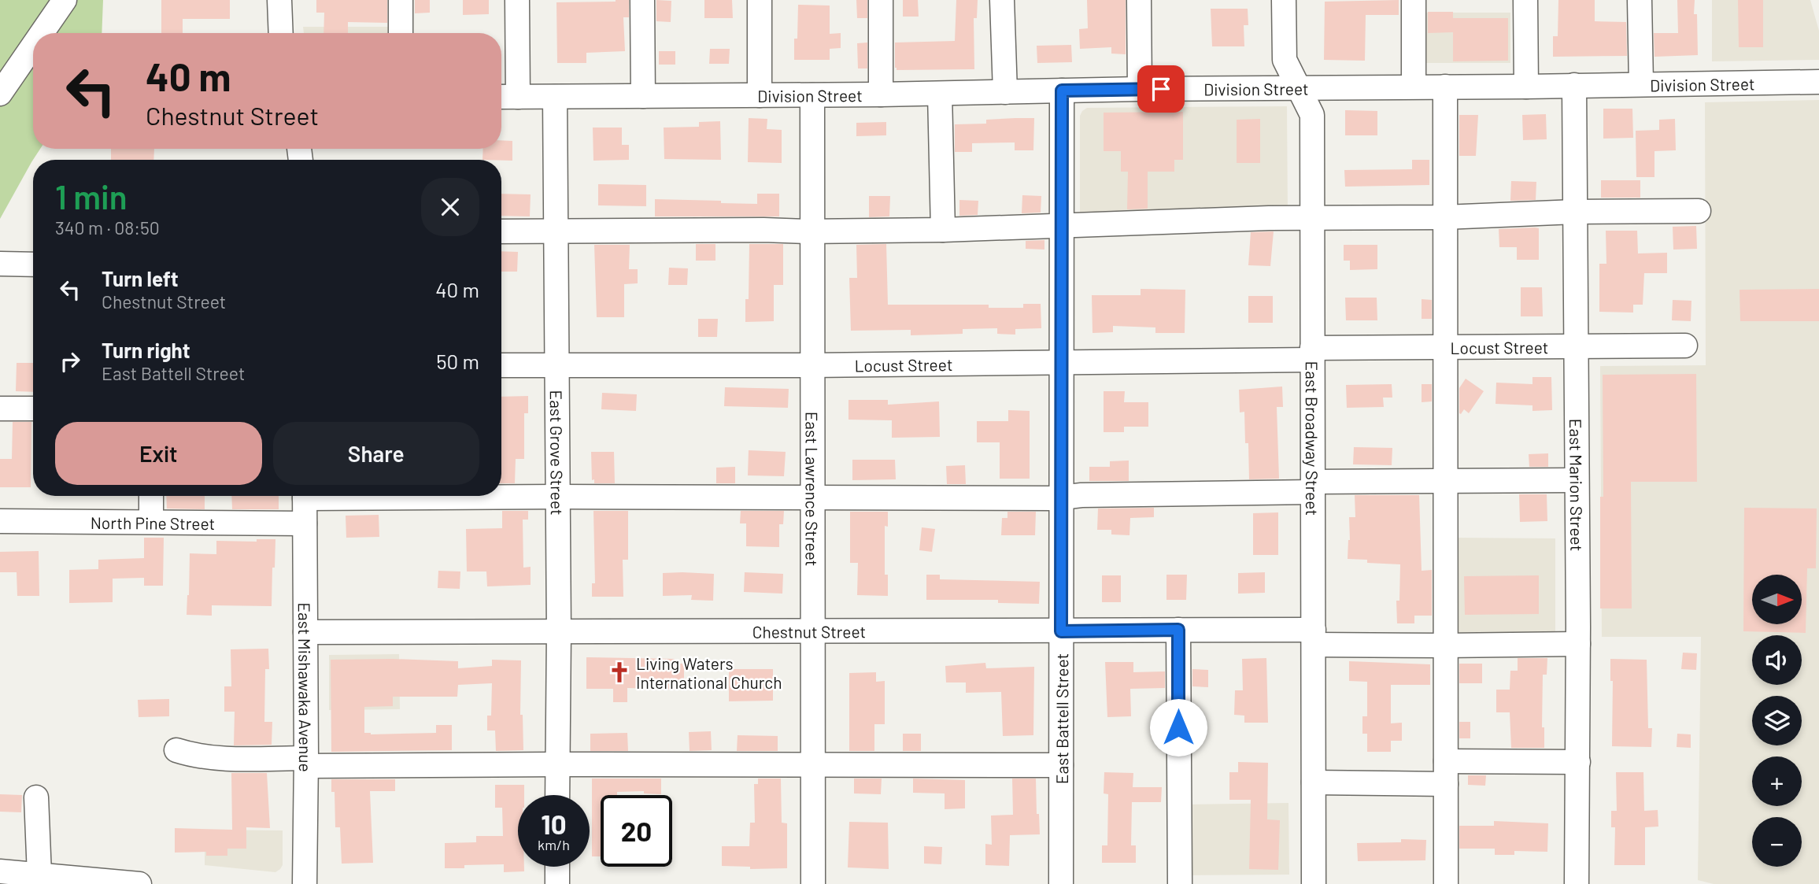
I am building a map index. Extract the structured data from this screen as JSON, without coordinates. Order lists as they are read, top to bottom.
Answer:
{
  "streets": {
    "street": [
      "Division Street",
      "Locust Street",
      "East Broadway Street",
      "East Grove Street",
      "East Marion Street",
      "East Lawrence Street",
      "North Pine Street",
      "Chestnut Street",
      "East Mishawaka Avenue",
      "East Battell Street"
    ]
  },
  "crossings": [
    ["Division Street", "East Broadway Street"],
    ["Division Street", "East Grove Street"],
    ["Division Street", "East Marion Street"],
    ["Division Street", "East Lawrence Street"],
    ["Division Street", "East Battell Street"],
    ["Locust Street", "East Broadway Street"],
    ["Locust Street", "East Grove Street"],
    ["Locust Street", "East Marion Street"],
    ["Locust Street", "East Lawrence Street"],
    ["Locust Street", "East Battell Street"],
    ["East Broadway Street", "Chestnut Street"],
    ["East Grove Street", "Chestnut Street"],
    ["East Marion Street", "Chestnut Street"],
    ["East Lawrence Street", "Chestnut Street"],
    ["North Pine Street", "East Mishawaka Avenue"],
    ["Chestnut Street", "East Mishawaka Avenue"],
    ["Chestnut Street", "East Battell Street"]
  ],
  "places": {
    "church": ["Living Waters International Church"]
  },
  "north": "right",
  "page": {
    "turn": ["40 m", "Chestnut Street"],
    "heading": ["1 min", "340 m · 08:50"],
    "list": [
      {
        "name": "Turn left",
        "note": "Chestnut Street",
        "value": "40 m"
      },
      {
        "name": "Turn right",
        "note": "East Battell Street",
        "value": "50 m"
      }
    ],
    "buttons": ["Exit", "Share"],
    "map_buttons": ["+", "−"],
    "speed": "10 km/h",
    "limit": "20"
  }
}
